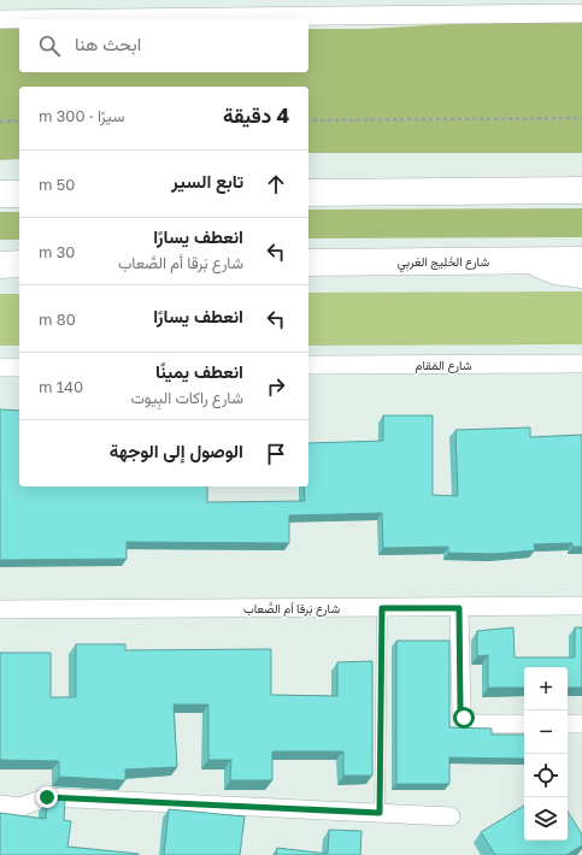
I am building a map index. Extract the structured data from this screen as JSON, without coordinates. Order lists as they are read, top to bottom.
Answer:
{
  "streets": {
    "main road": ["شارع الخَلِيج العَربِي"],
    "street": ["شارع المَقام", "شارع بَرقا أم الصَّعاب"]
  },
  "page": {
    "search": "ابحث هنا",
    "heading": ["4 دقيقة", "سيرًا · 300 m"],
    "list": [
      ["تابع السير", "50 m"],
      ["انعطف يسارًا", "شارع بَرقا أم الصَّعاب", "30 m"],
      ["انعطف يسارًا", "80 m"],
      ["انعطف يمينًا", "شارع راكات البِيوت", "140 m"],
      "الوصول إلى الوجهة"
    ],
    "map_buttons": ["+", "−"]
  }
}
